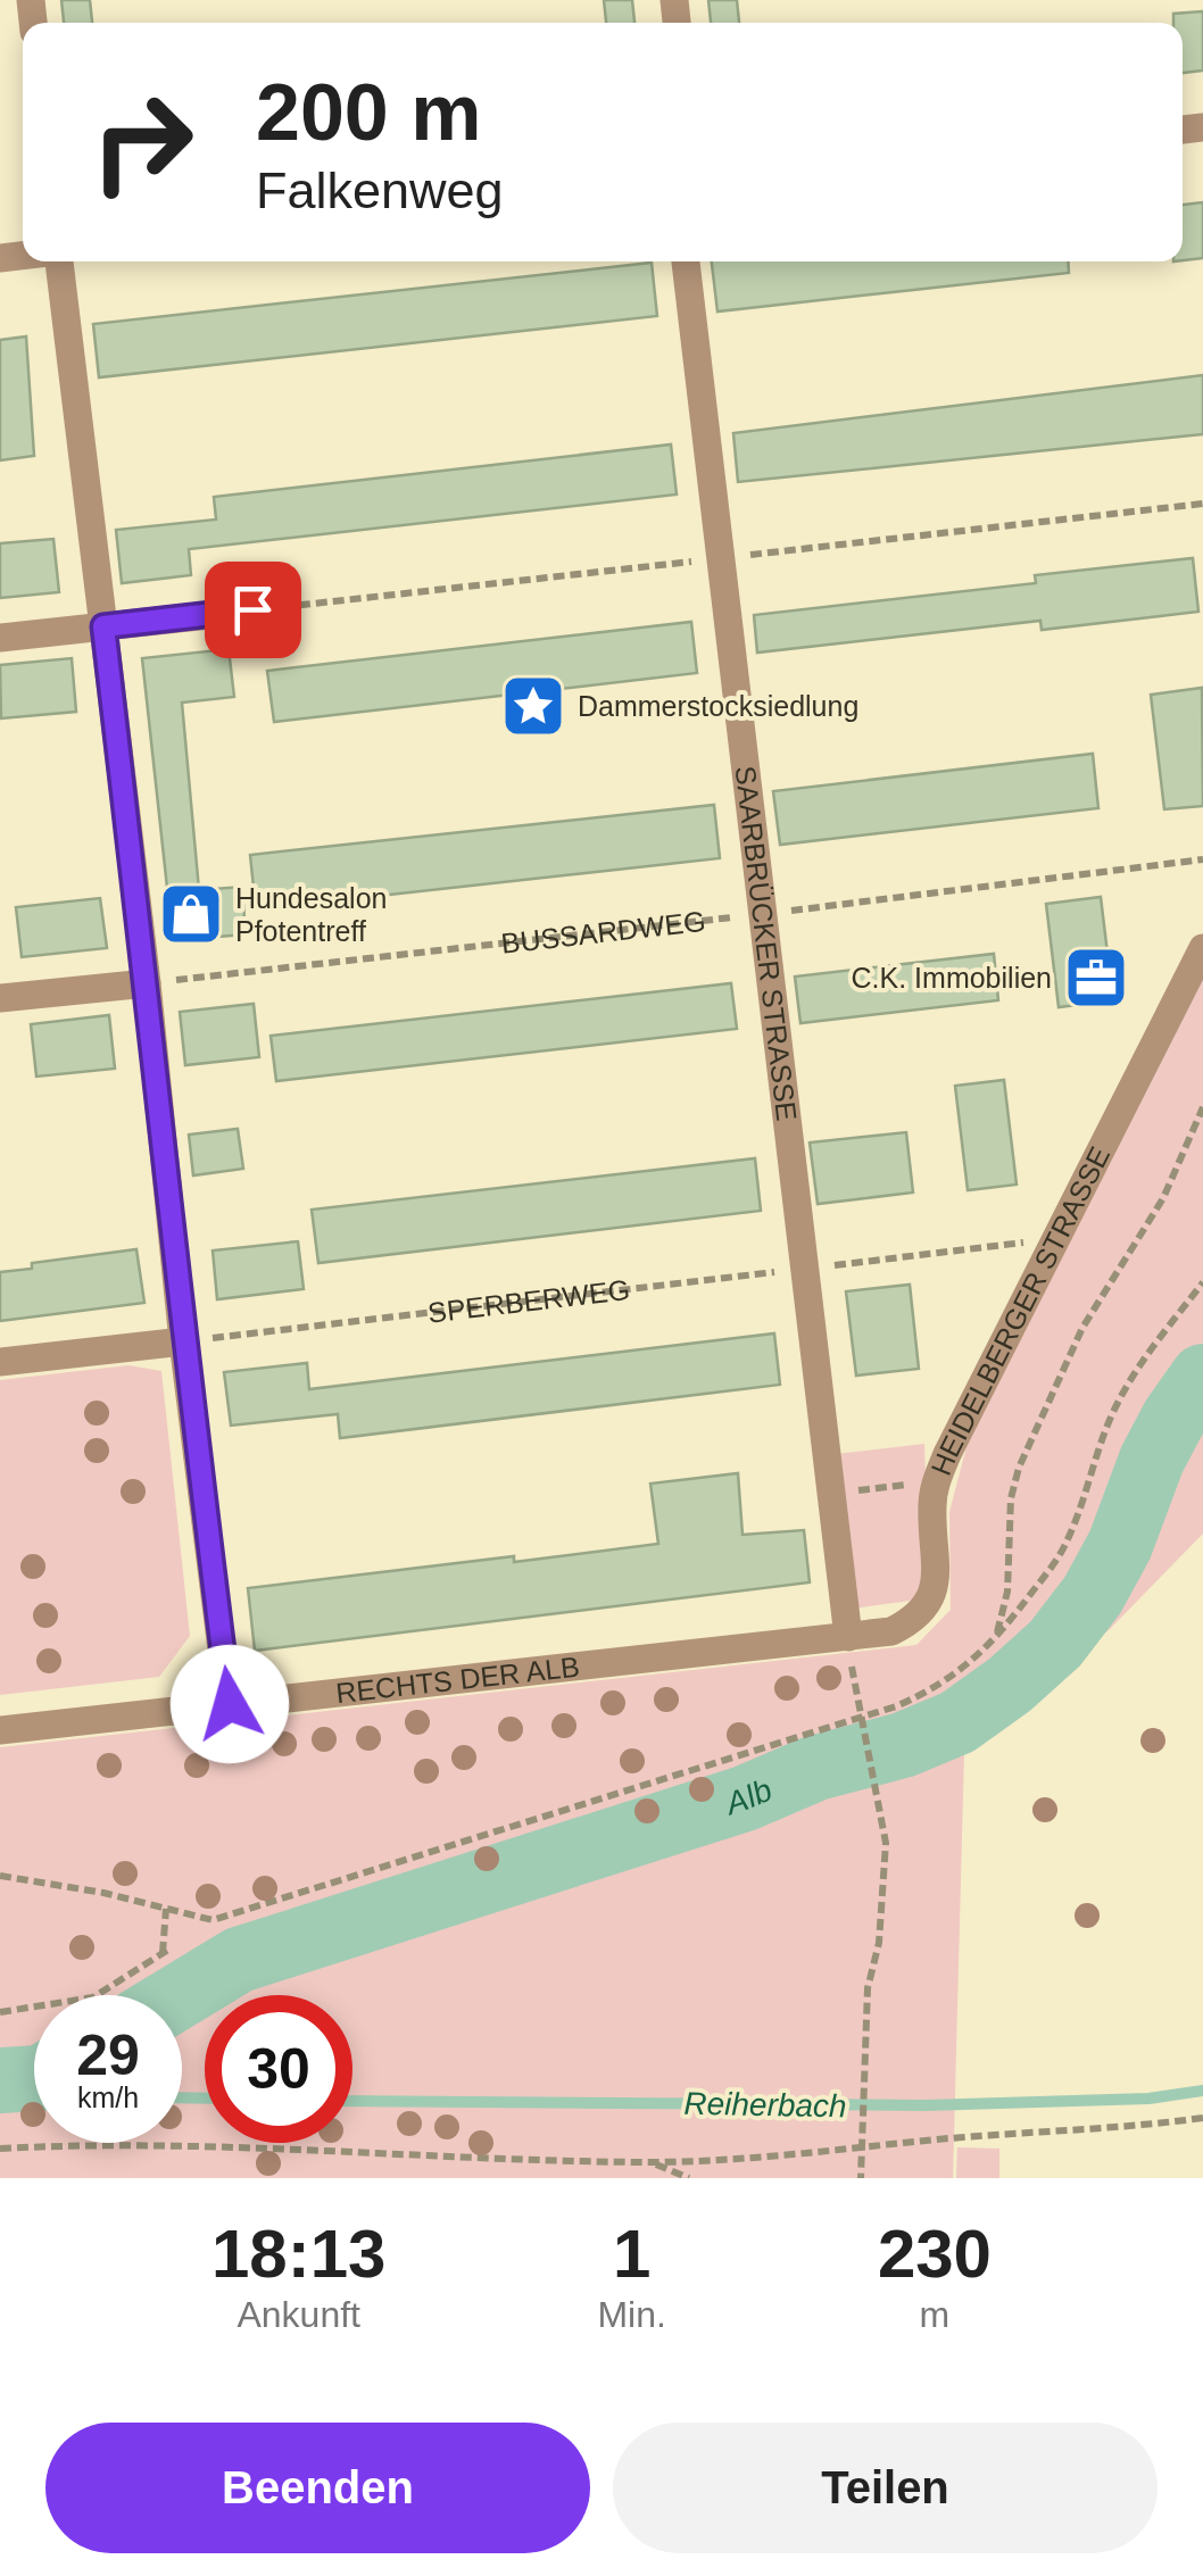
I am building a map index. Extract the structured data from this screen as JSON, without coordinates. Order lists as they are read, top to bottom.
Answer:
{
  "streets": {
    "street": ["SAARBRÜCKER STRASSE", "HEIDELBERGER STRASSE", "RECHTS DER ALB"],
    "path": ["BUSSARDWEG", "SPERBERWEG"]
  },
  "crossings": [
    ["BUSSARDWEG", "SAARBRÜCKER STRASSE"],
    ["SAARBRÜCKER STRASSE", "SPERBERWEG"],
    ["SAARBRÜCKER STRASSE", "HEIDELBERGER STRASSE"],
    ["SAARBRÜCKER STRASSE", "RECHTS DER ALB"],
    ["SPERBERWEG", "HEIDELBERGER STRASSE"],
    ["HEIDELBERGER STRASSE", "RECHTS DER ALB"]
  ],
  "water": ["Alb", "Reiherbach"],
  "places": {
    "place": ["Dammerstocksiedlung"],
    "shop": ["Hundesalon Pfotentreff"],
    "office": ["C.K. Immobilien"]
  },
  "page": {
    "turn": ["200 m", "Falkenweg"],
    "speed": "29 km/h",
    "limit": "30",
    "eta": [
      "18:13",
      "Ankunft",
      "1",
      "Min.",
      "230",
      "m"
    ],
    "buttons": ["Beenden", "Teilen"]
  }
}
